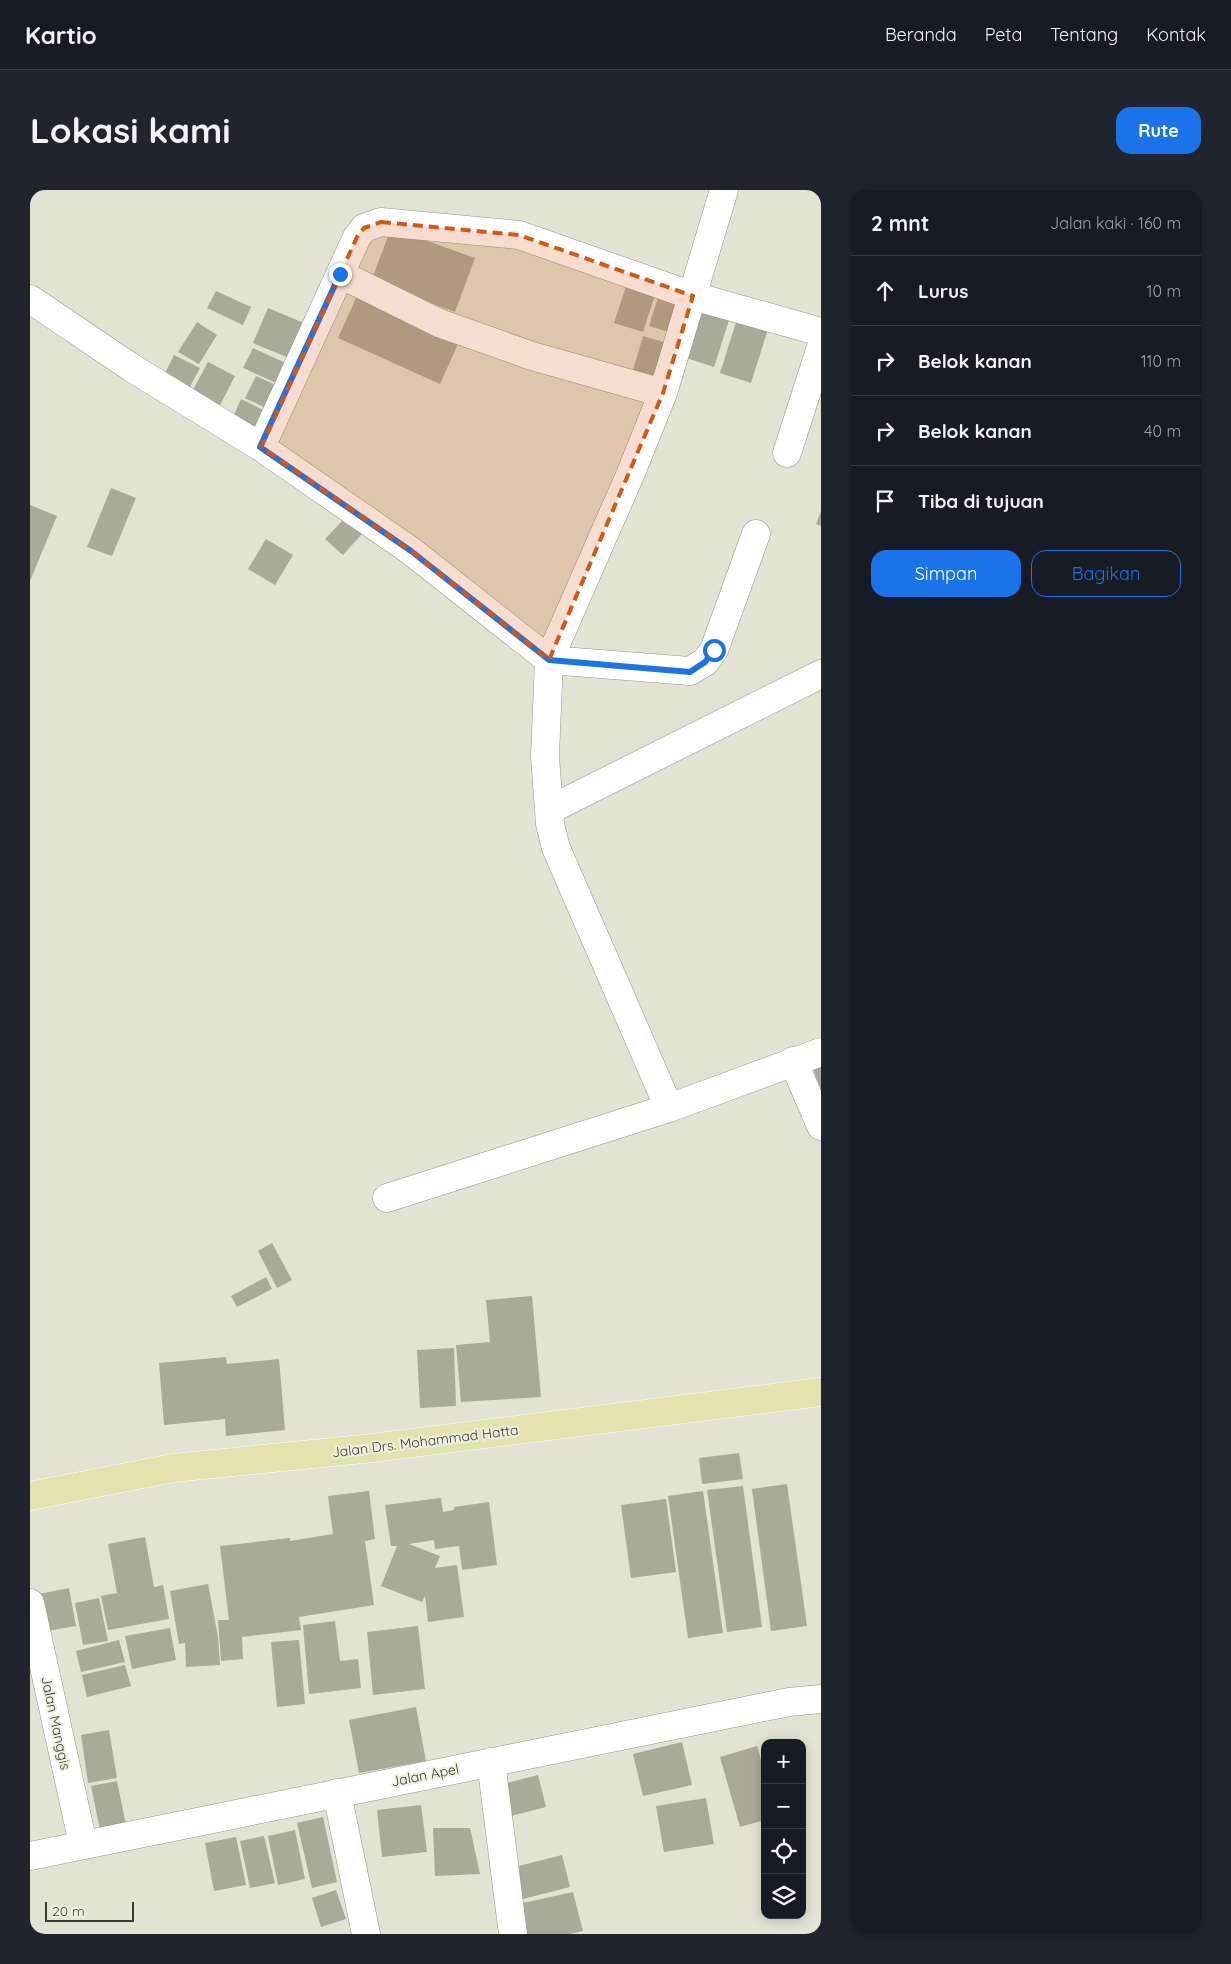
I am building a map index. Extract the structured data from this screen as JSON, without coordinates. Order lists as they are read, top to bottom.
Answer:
{
  "streets": {
    "main road": ["Jalan Drs. Mohammad Hatta"],
    "street": ["Jalan Manggis", "Jalan Apel"]
  },
  "crossings": [
    ["Jalan Manggis", "Jalan Apel"]
  ],
  "scale_bar": "20 m",
  "page": {
    "header": "Kartio",
    "nav": [
      "Beranda",
      "Peta",
      "Tentang",
      "Kontak"
    ],
    "buttons": [
      "Rute",
      ["Simpan", "Bagikan"]
    ],
    "title": "Lokasi kami",
    "heading": ["2 mnt", "Jalan kaki · 160 m"],
    "list": [
      ["Lurus", "10 m"],
      ["Belok kanan", "110 m"],
      ["Belok kanan", "40 m"],
      "Tiba di tujuan"
    ],
    "map_buttons": ["+", "−"],
    "scale": "20 m"
  }
}
